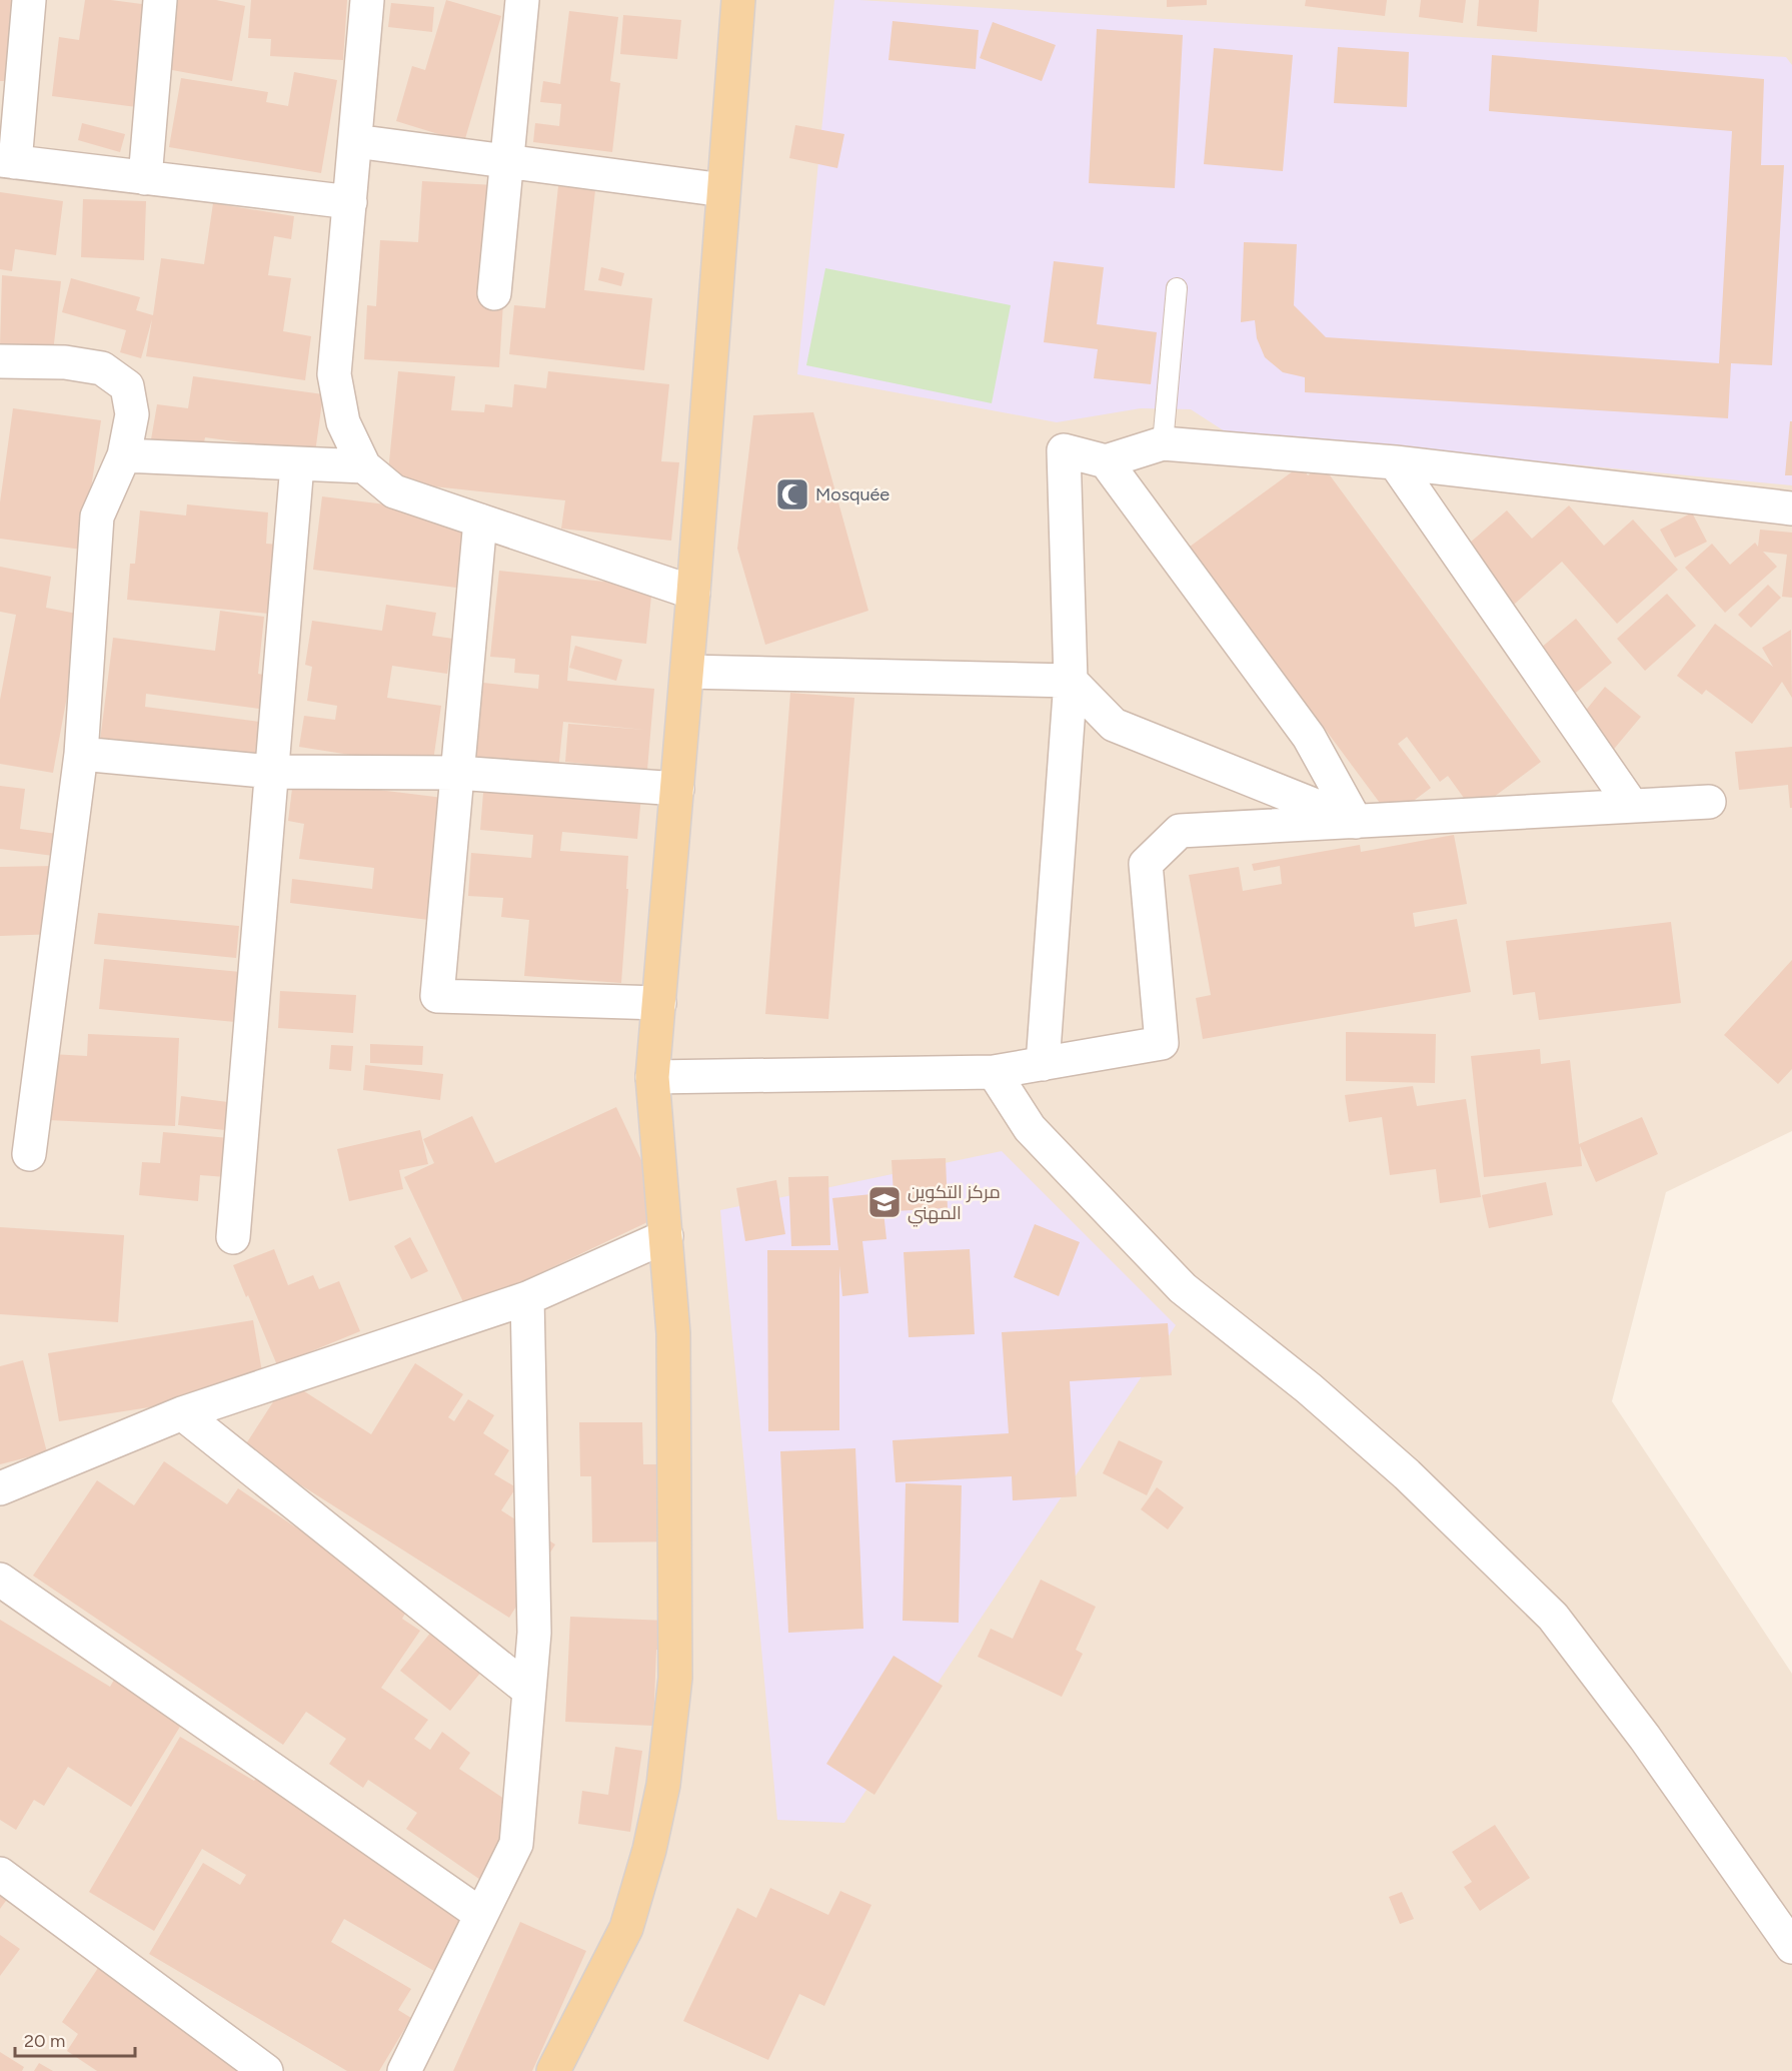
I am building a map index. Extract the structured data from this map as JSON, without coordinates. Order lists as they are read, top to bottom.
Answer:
{
  "places": {
    "mosque": ["Mosquée"],
    "school or university": ["مركز التكوين المهني"]
  },
  "scale_bar": "20 m"
}
